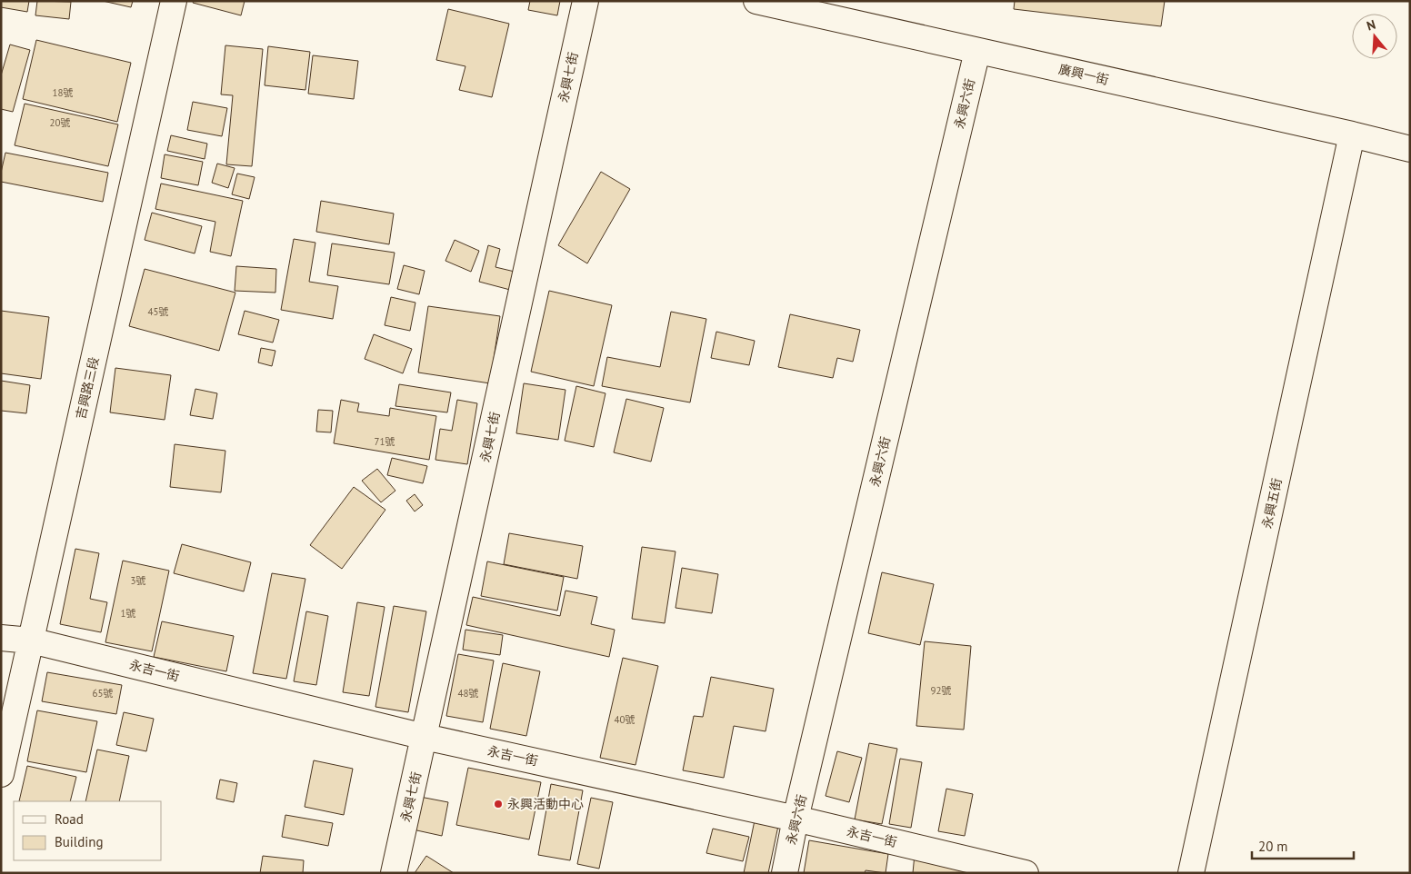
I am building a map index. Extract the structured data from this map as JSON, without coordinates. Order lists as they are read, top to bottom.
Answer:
{
  "streets": {
    "street": [
      "廣興一街",
      "永興七街",
      "永興六街",
      "吉興路三段",
      "永興五街",
      "永吉一街"
    ]
  },
  "crossings": [
    ["廣興一街", "永興六街"],
    ["廣興一街", "永興五街"],
    ["永興七街", "永吉一街"],
    ["永興六街", "永吉一街"],
    ["吉興路三段", "永吉一街"]
  ],
  "places": ["永興活動中心"],
  "house_numbers": [
    "18號",
    "20號",
    "45號",
    "71號",
    "3號",
    "1號",
    "92號",
    "65號",
    "48號",
    "40號"
  ],
  "legend": ["Road", "Building"],
  "scale_bar": "20 m",
  "north": "top"
}
